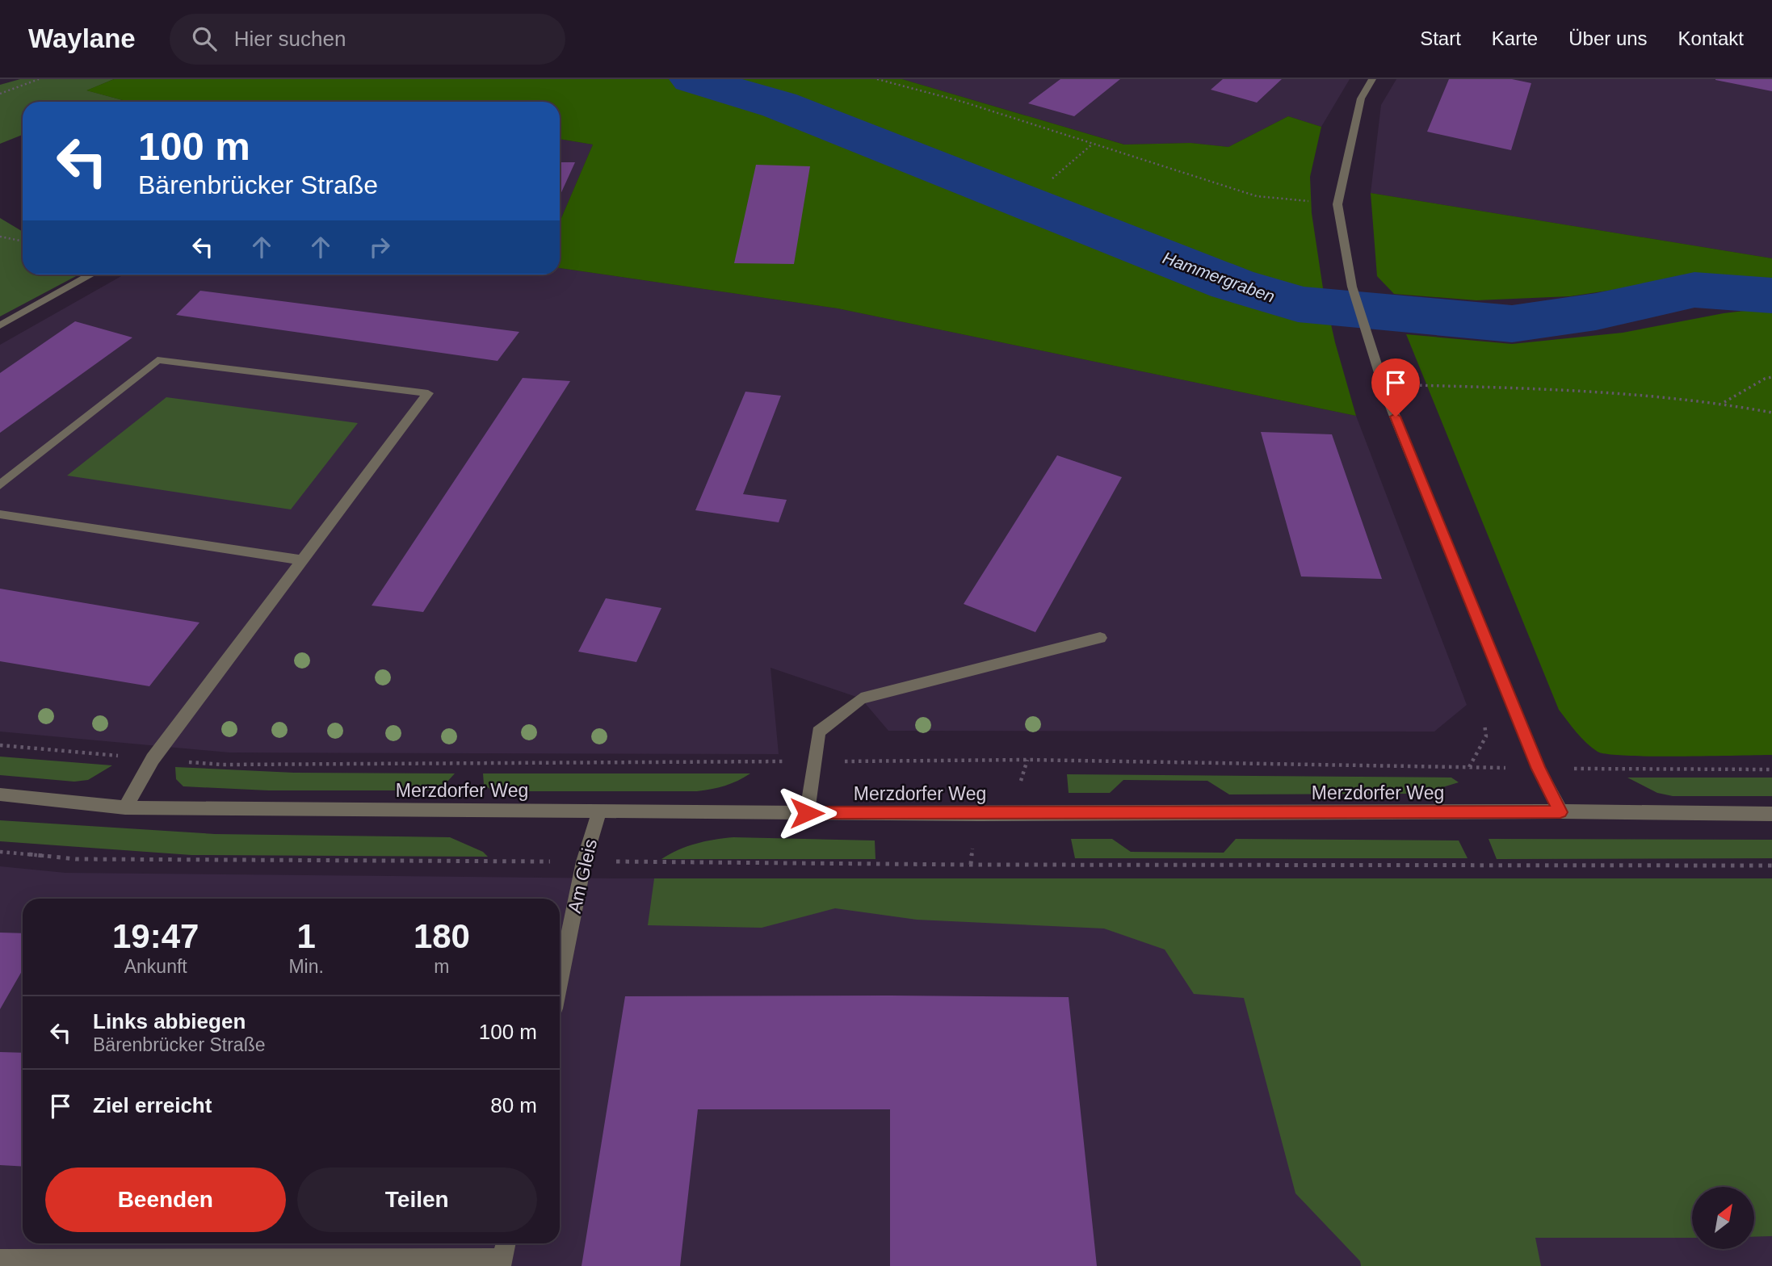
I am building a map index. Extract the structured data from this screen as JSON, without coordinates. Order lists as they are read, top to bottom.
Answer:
{
  "streets": {
    "street": ["Merzdorfer Weg", "Am Gleis"]
  },
  "crossings": [
    ["Merzdorfer Weg", "Am Gleis"]
  ],
  "water": ["Hammergraben"],
  "north": "top right",
  "page": {
    "header": "Waylane",
    "search": "Hier suchen",
    "nav": [
      "Start",
      "Karte",
      "Über uns",
      "Kontakt"
    ],
    "turn": ["100 m", "Bärenbrücker Straße"],
    "eta": [
      "19:47",
      "Ankunft",
      "1",
      "Min.",
      "180",
      "m"
    ],
    "list": [
      {
        "name": "Links abbiegen",
        "note": "Bärenbrücker Straße",
        "value": "100 m"
      },
      {
        "name": "Ziel erreicht",
        "value": "80 m"
      }
    ],
    "buttons": ["Beenden", "Teilen"]
  }
}
